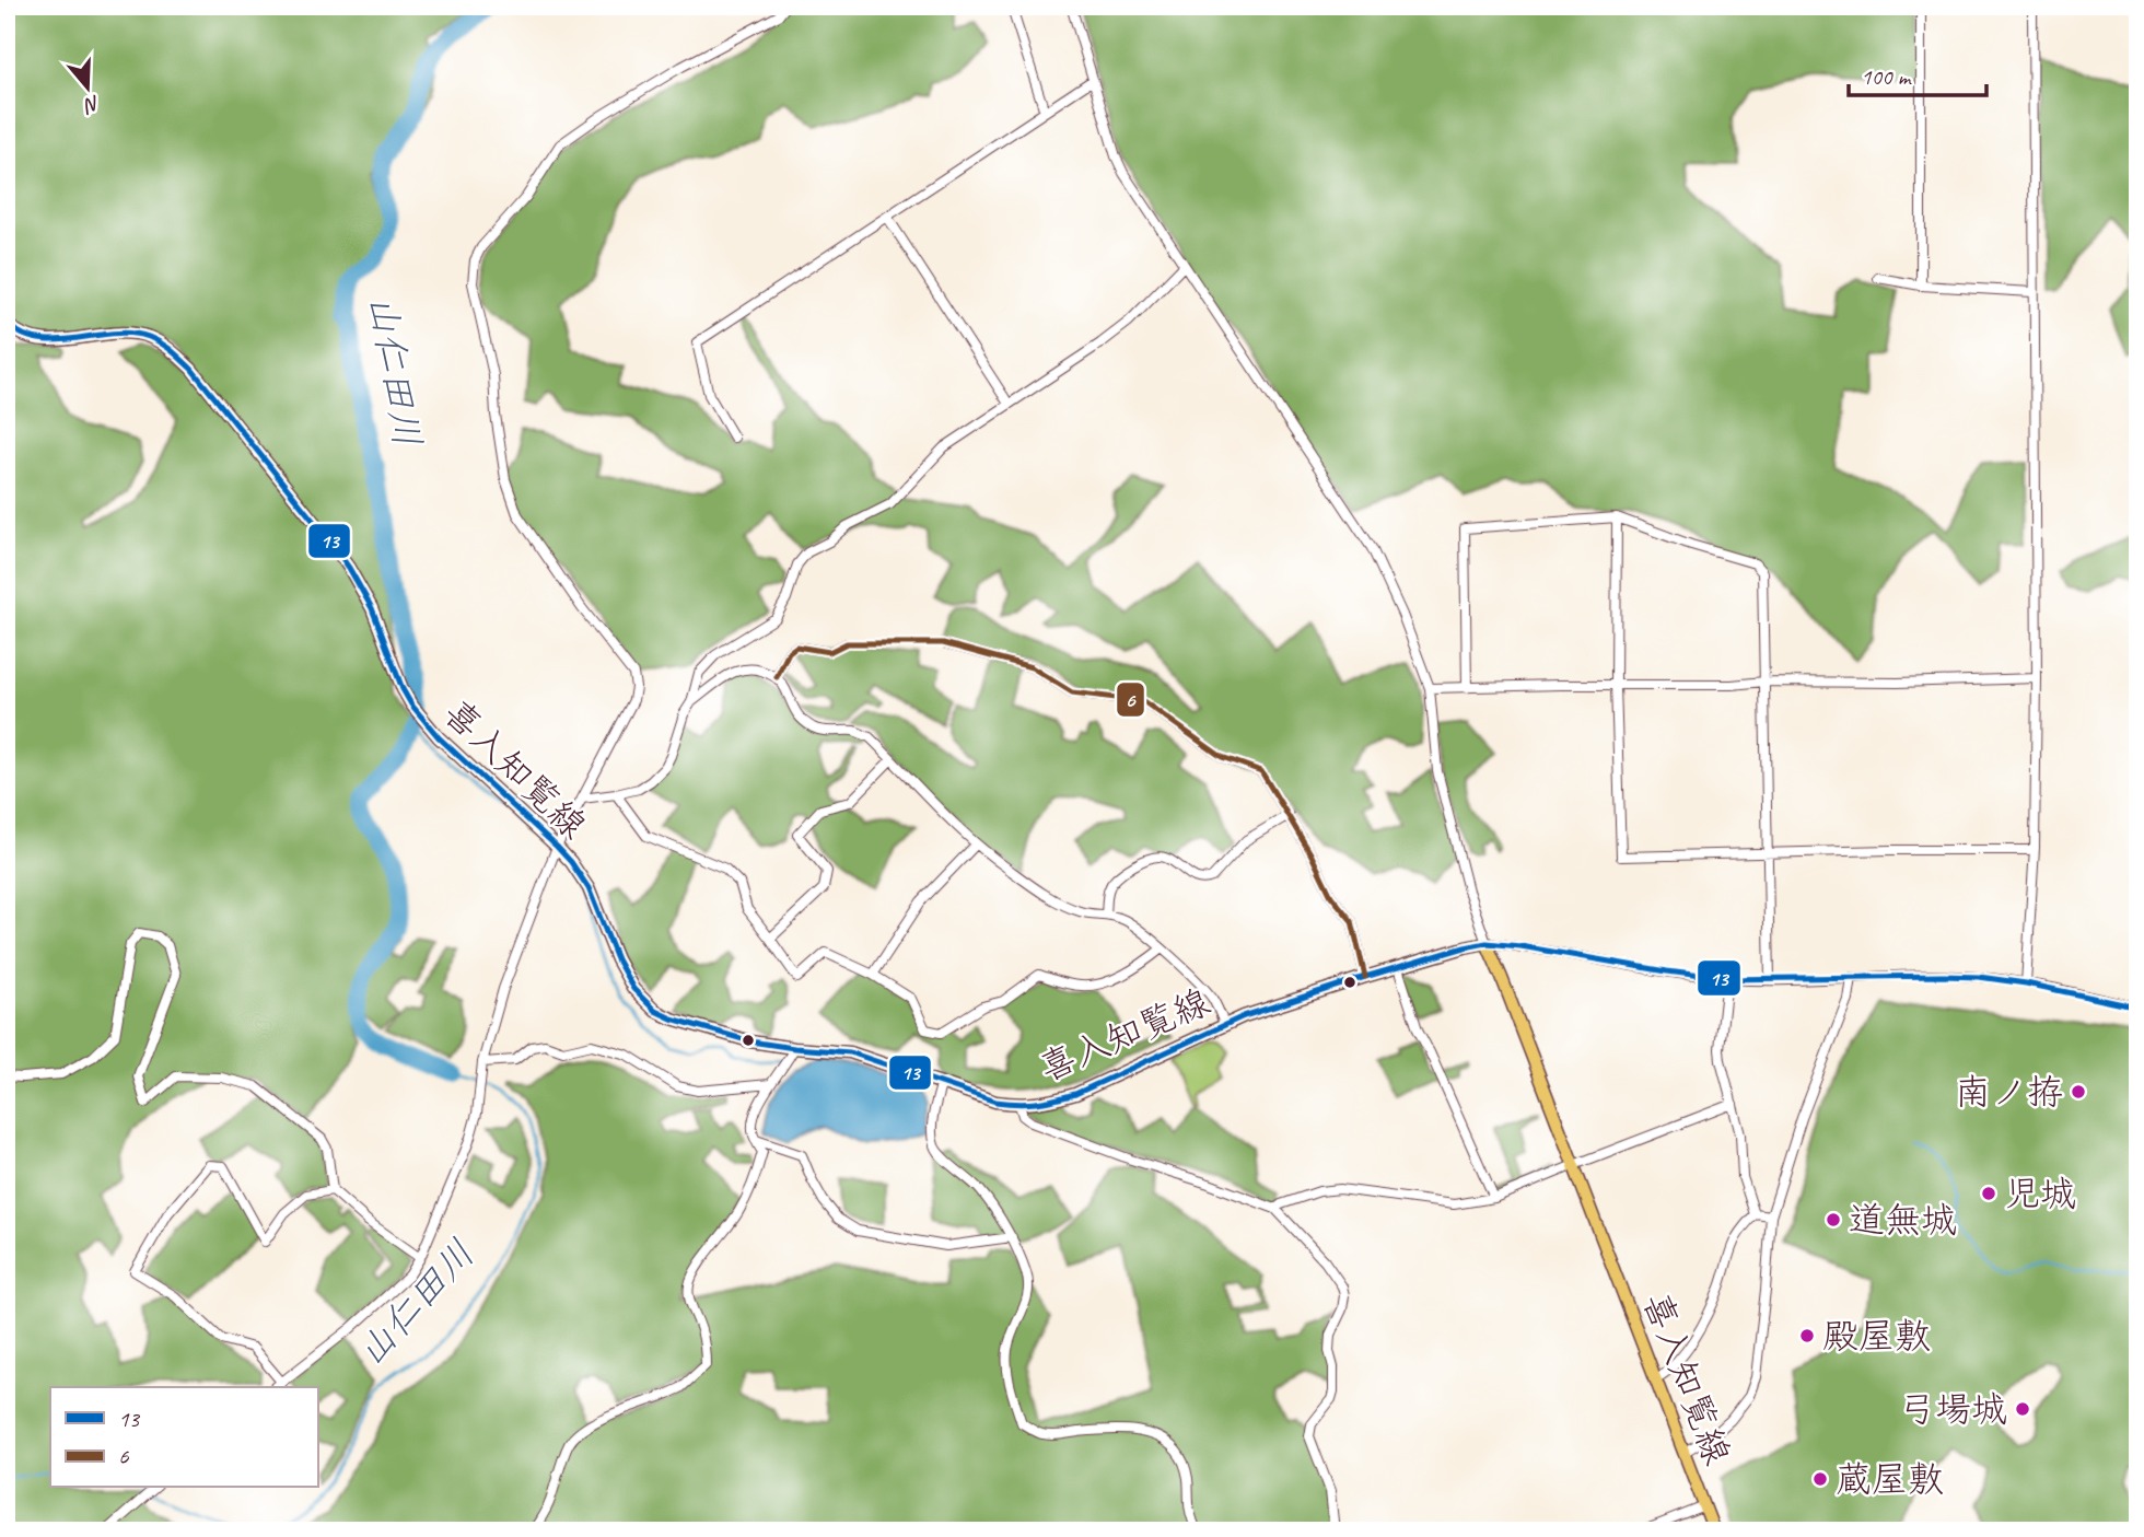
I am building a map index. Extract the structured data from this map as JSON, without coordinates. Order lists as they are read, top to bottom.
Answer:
{
  "streets": {
    "main road": ["喜入知覧線"]
  },
  "water": ["山仁田川"],
  "places": [
    "南ノ拵",
    "児城",
    "道無城",
    "殿屋敷",
    "弓場城",
    "蔵屋敷"
  ],
  "lines": ["transit line 13", "transit line 6"],
  "legend": ["13", "6"],
  "scale_bar": "100 m",
  "north": "bottom"
}
